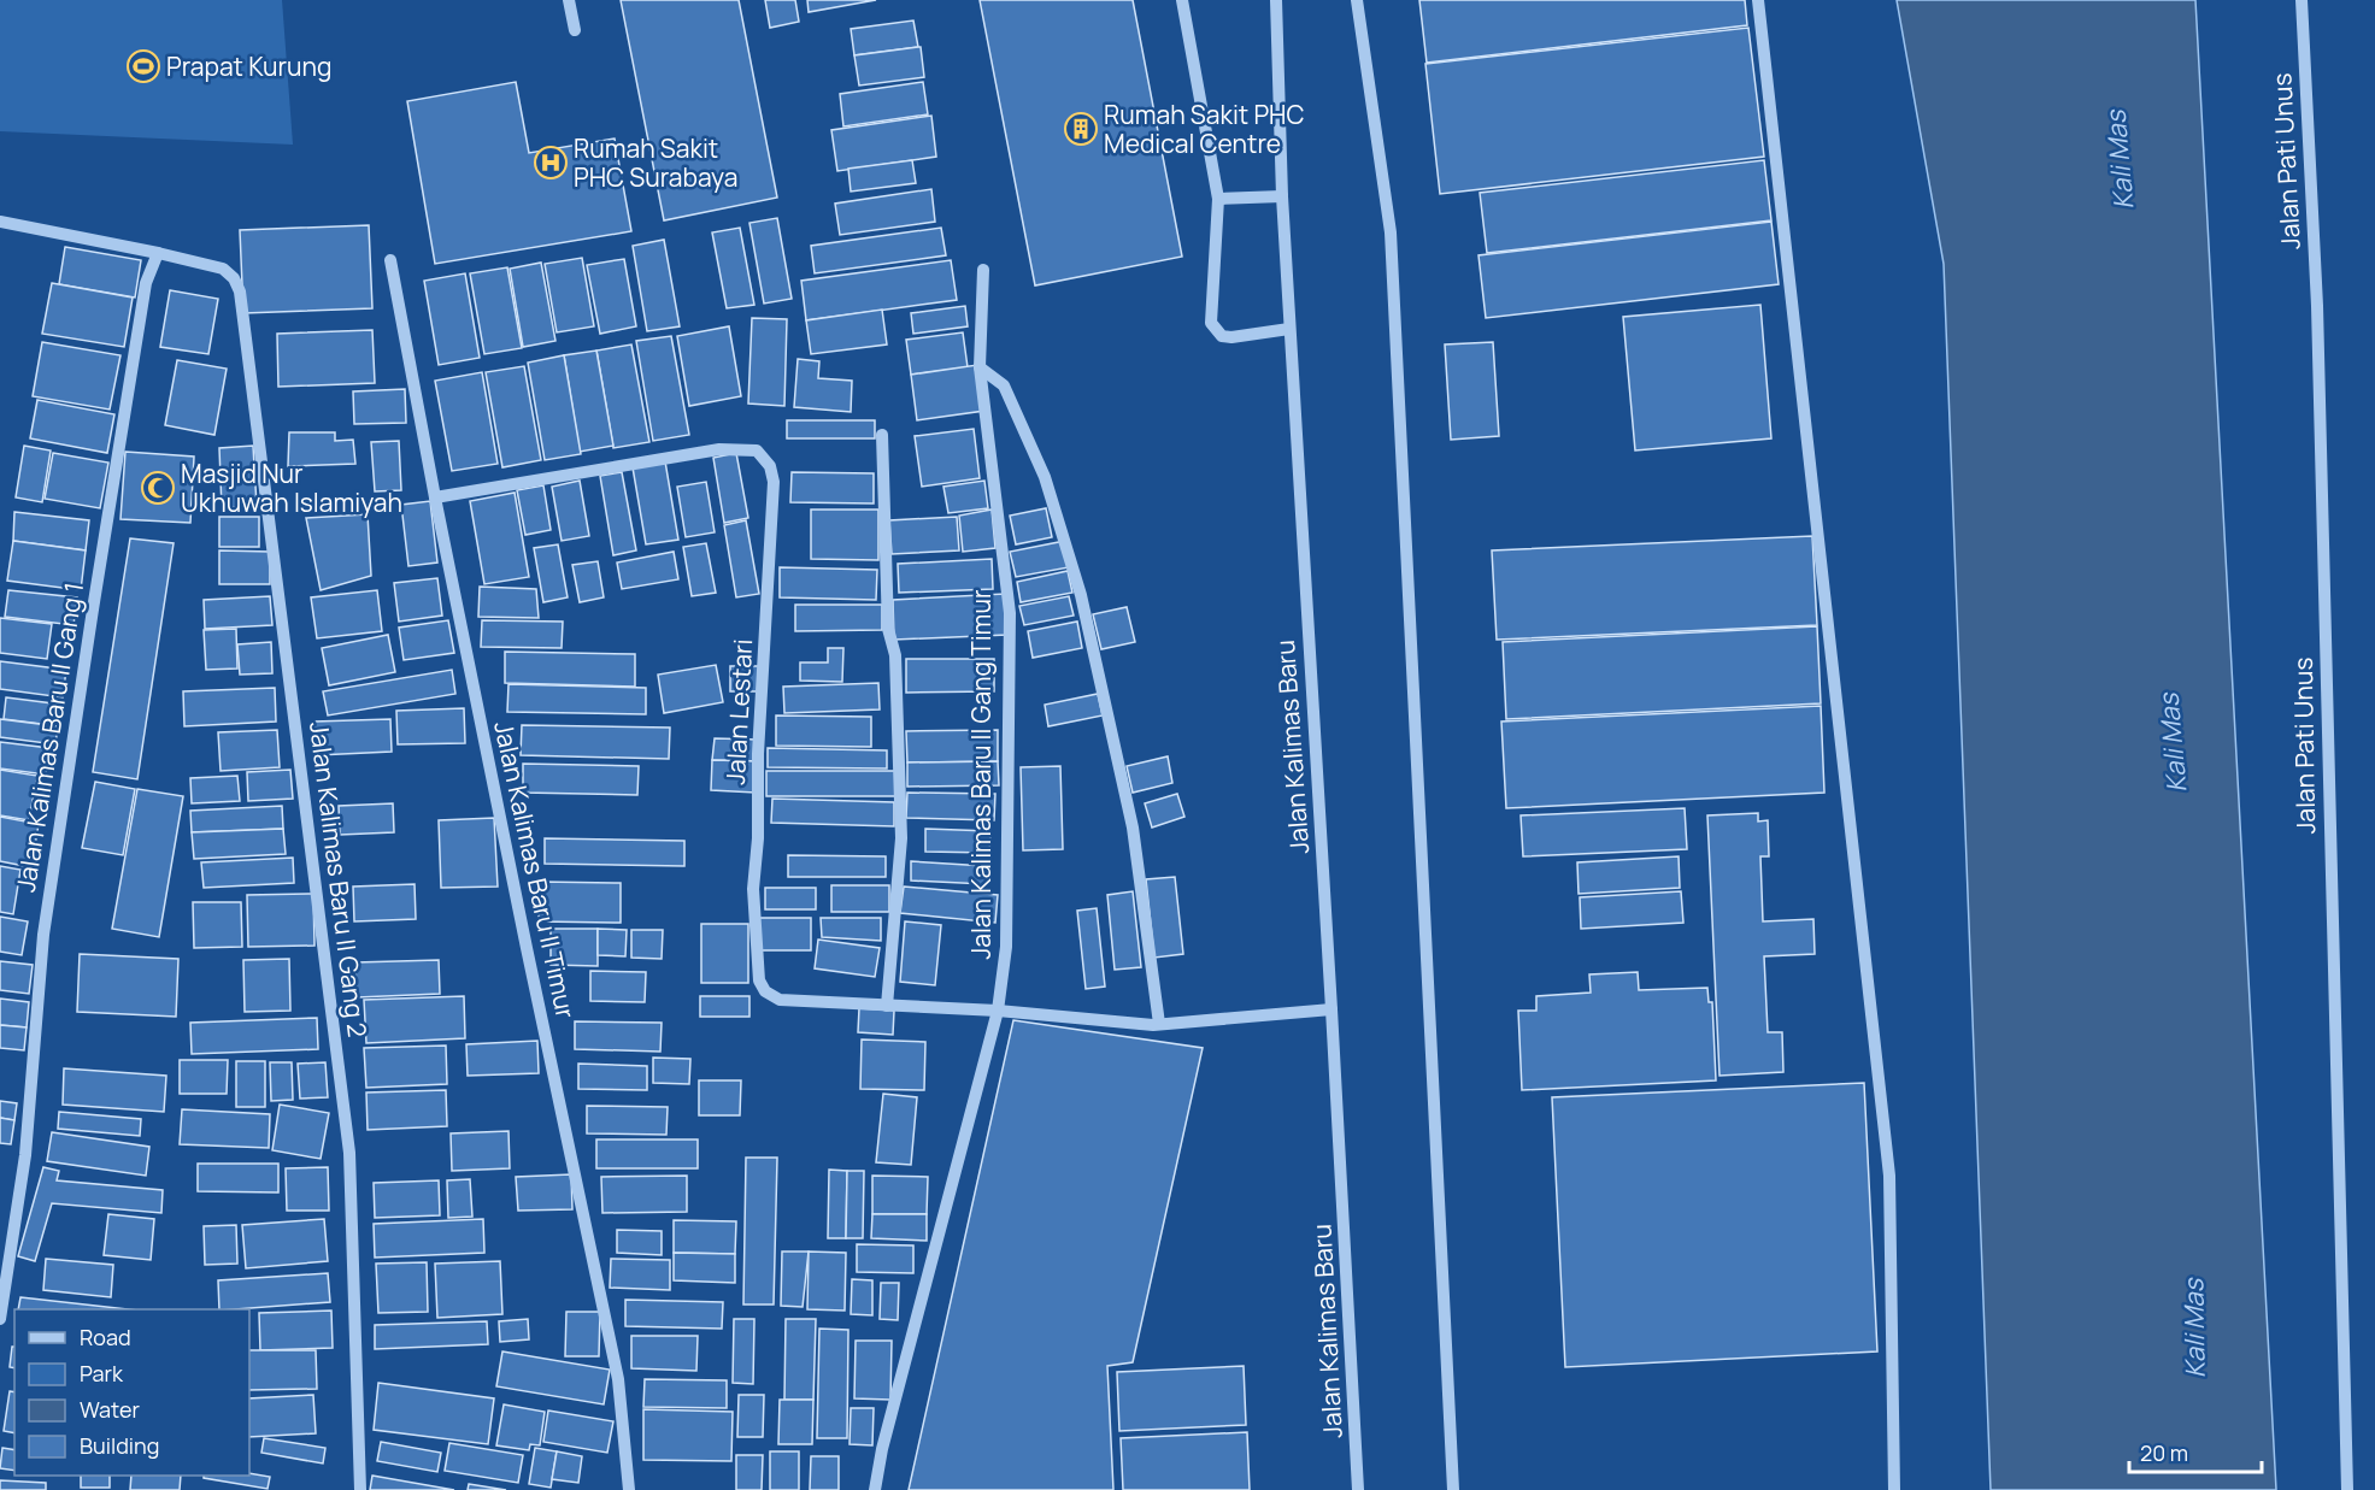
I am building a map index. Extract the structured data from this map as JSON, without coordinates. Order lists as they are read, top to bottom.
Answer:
{
  "streets": {
    "street": [
      "Jalan Pati Unus",
      "Jalan Lestari",
      "Jalan Kalimas Baru II Gang 1",
      "Jalan Kalimas Baru",
      "Jalan Kalimas Baru II Gang Timur",
      "Jalan Kalimas Baru II Timur",
      "Jalan Kalimas Baru II Gang 2"
    ]
  },
  "crossings": [
    ["Jalan Lestari", "Jalan Kalimas Baru II Timur"],
    ["Jalan Kalimas Baru II Gang 1", "Jalan Kalimas Baru II Gang 2"]
  ],
  "water": ["Kali Mas"],
  "places": {
    "sports": ["Prapat Kurung"],
    "building": ["Rumah Sakit PHC Medical Centre"],
    "hospital": ["Rumah Sakit PHC Surabaya"],
    "mosque": ["Masjid Nur Ukhuwah Islamiyah"]
  },
  "legend": [
    "Road",
    "Park",
    "Water",
    "Building"
  ],
  "scale_bar": "20 m"
}
